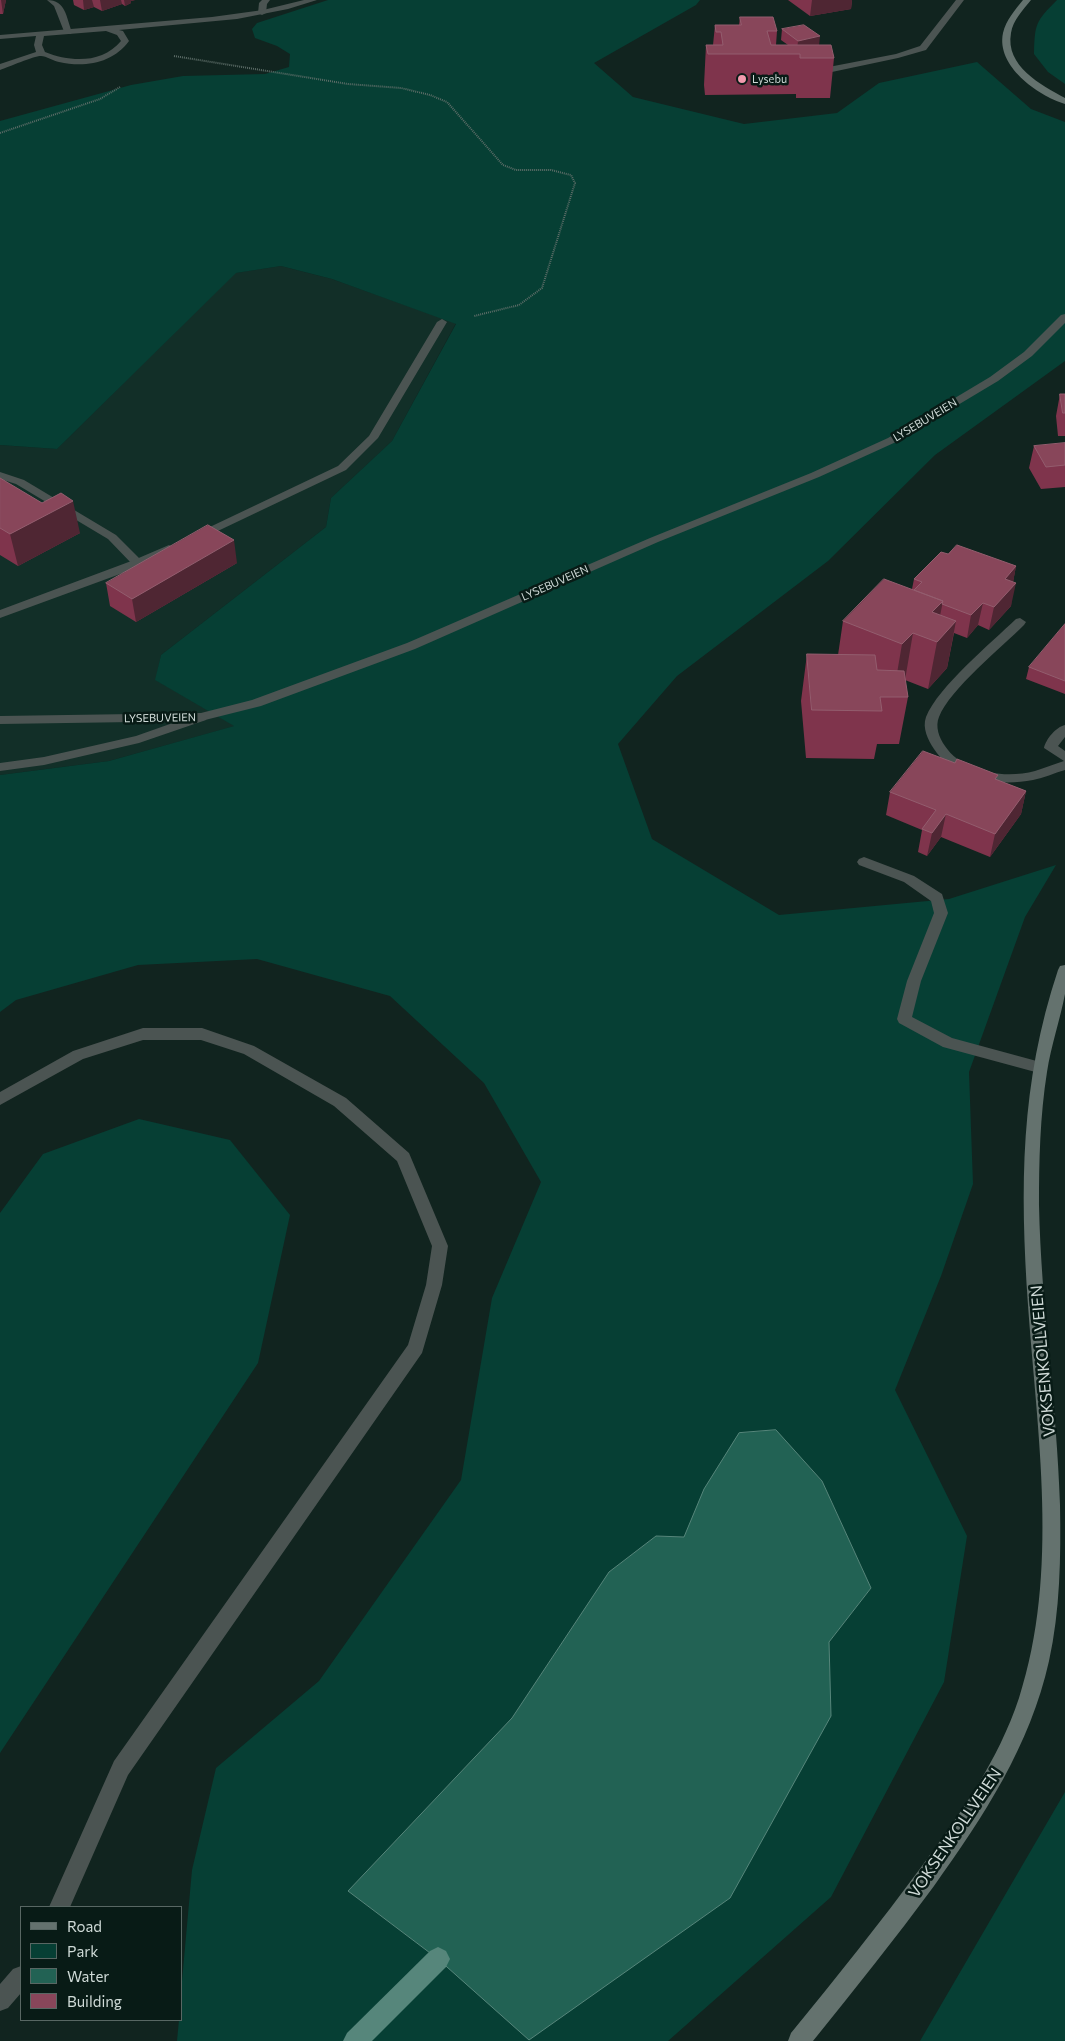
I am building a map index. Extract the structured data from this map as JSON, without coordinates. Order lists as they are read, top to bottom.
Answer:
{
  "streets": {
    "street": ["LYSEBUVEIEN", "VOKSENKOLLVEIEN"]
  },
  "places": ["Lysebu"],
  "legend": [
    "Road",
    "Park",
    "Water",
    "Building"
  ]
}
